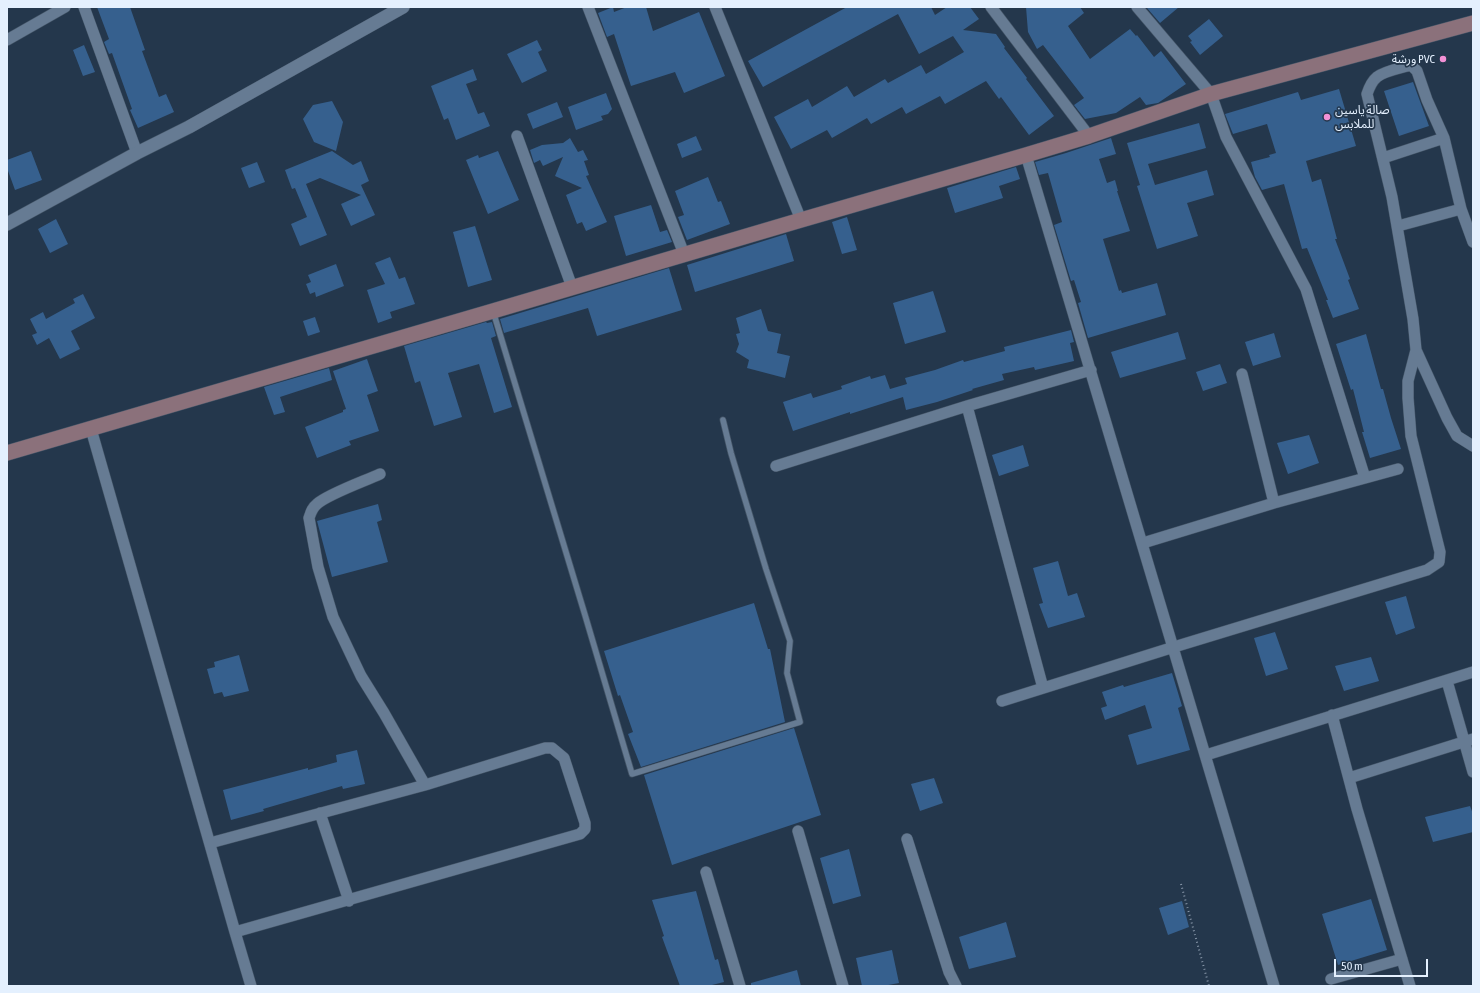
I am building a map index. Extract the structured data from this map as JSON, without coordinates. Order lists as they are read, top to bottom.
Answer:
{
  "places": ["ورشة PVC", "صالة ياسين للملابس"],
  "scale_bar": "50 m"
}
